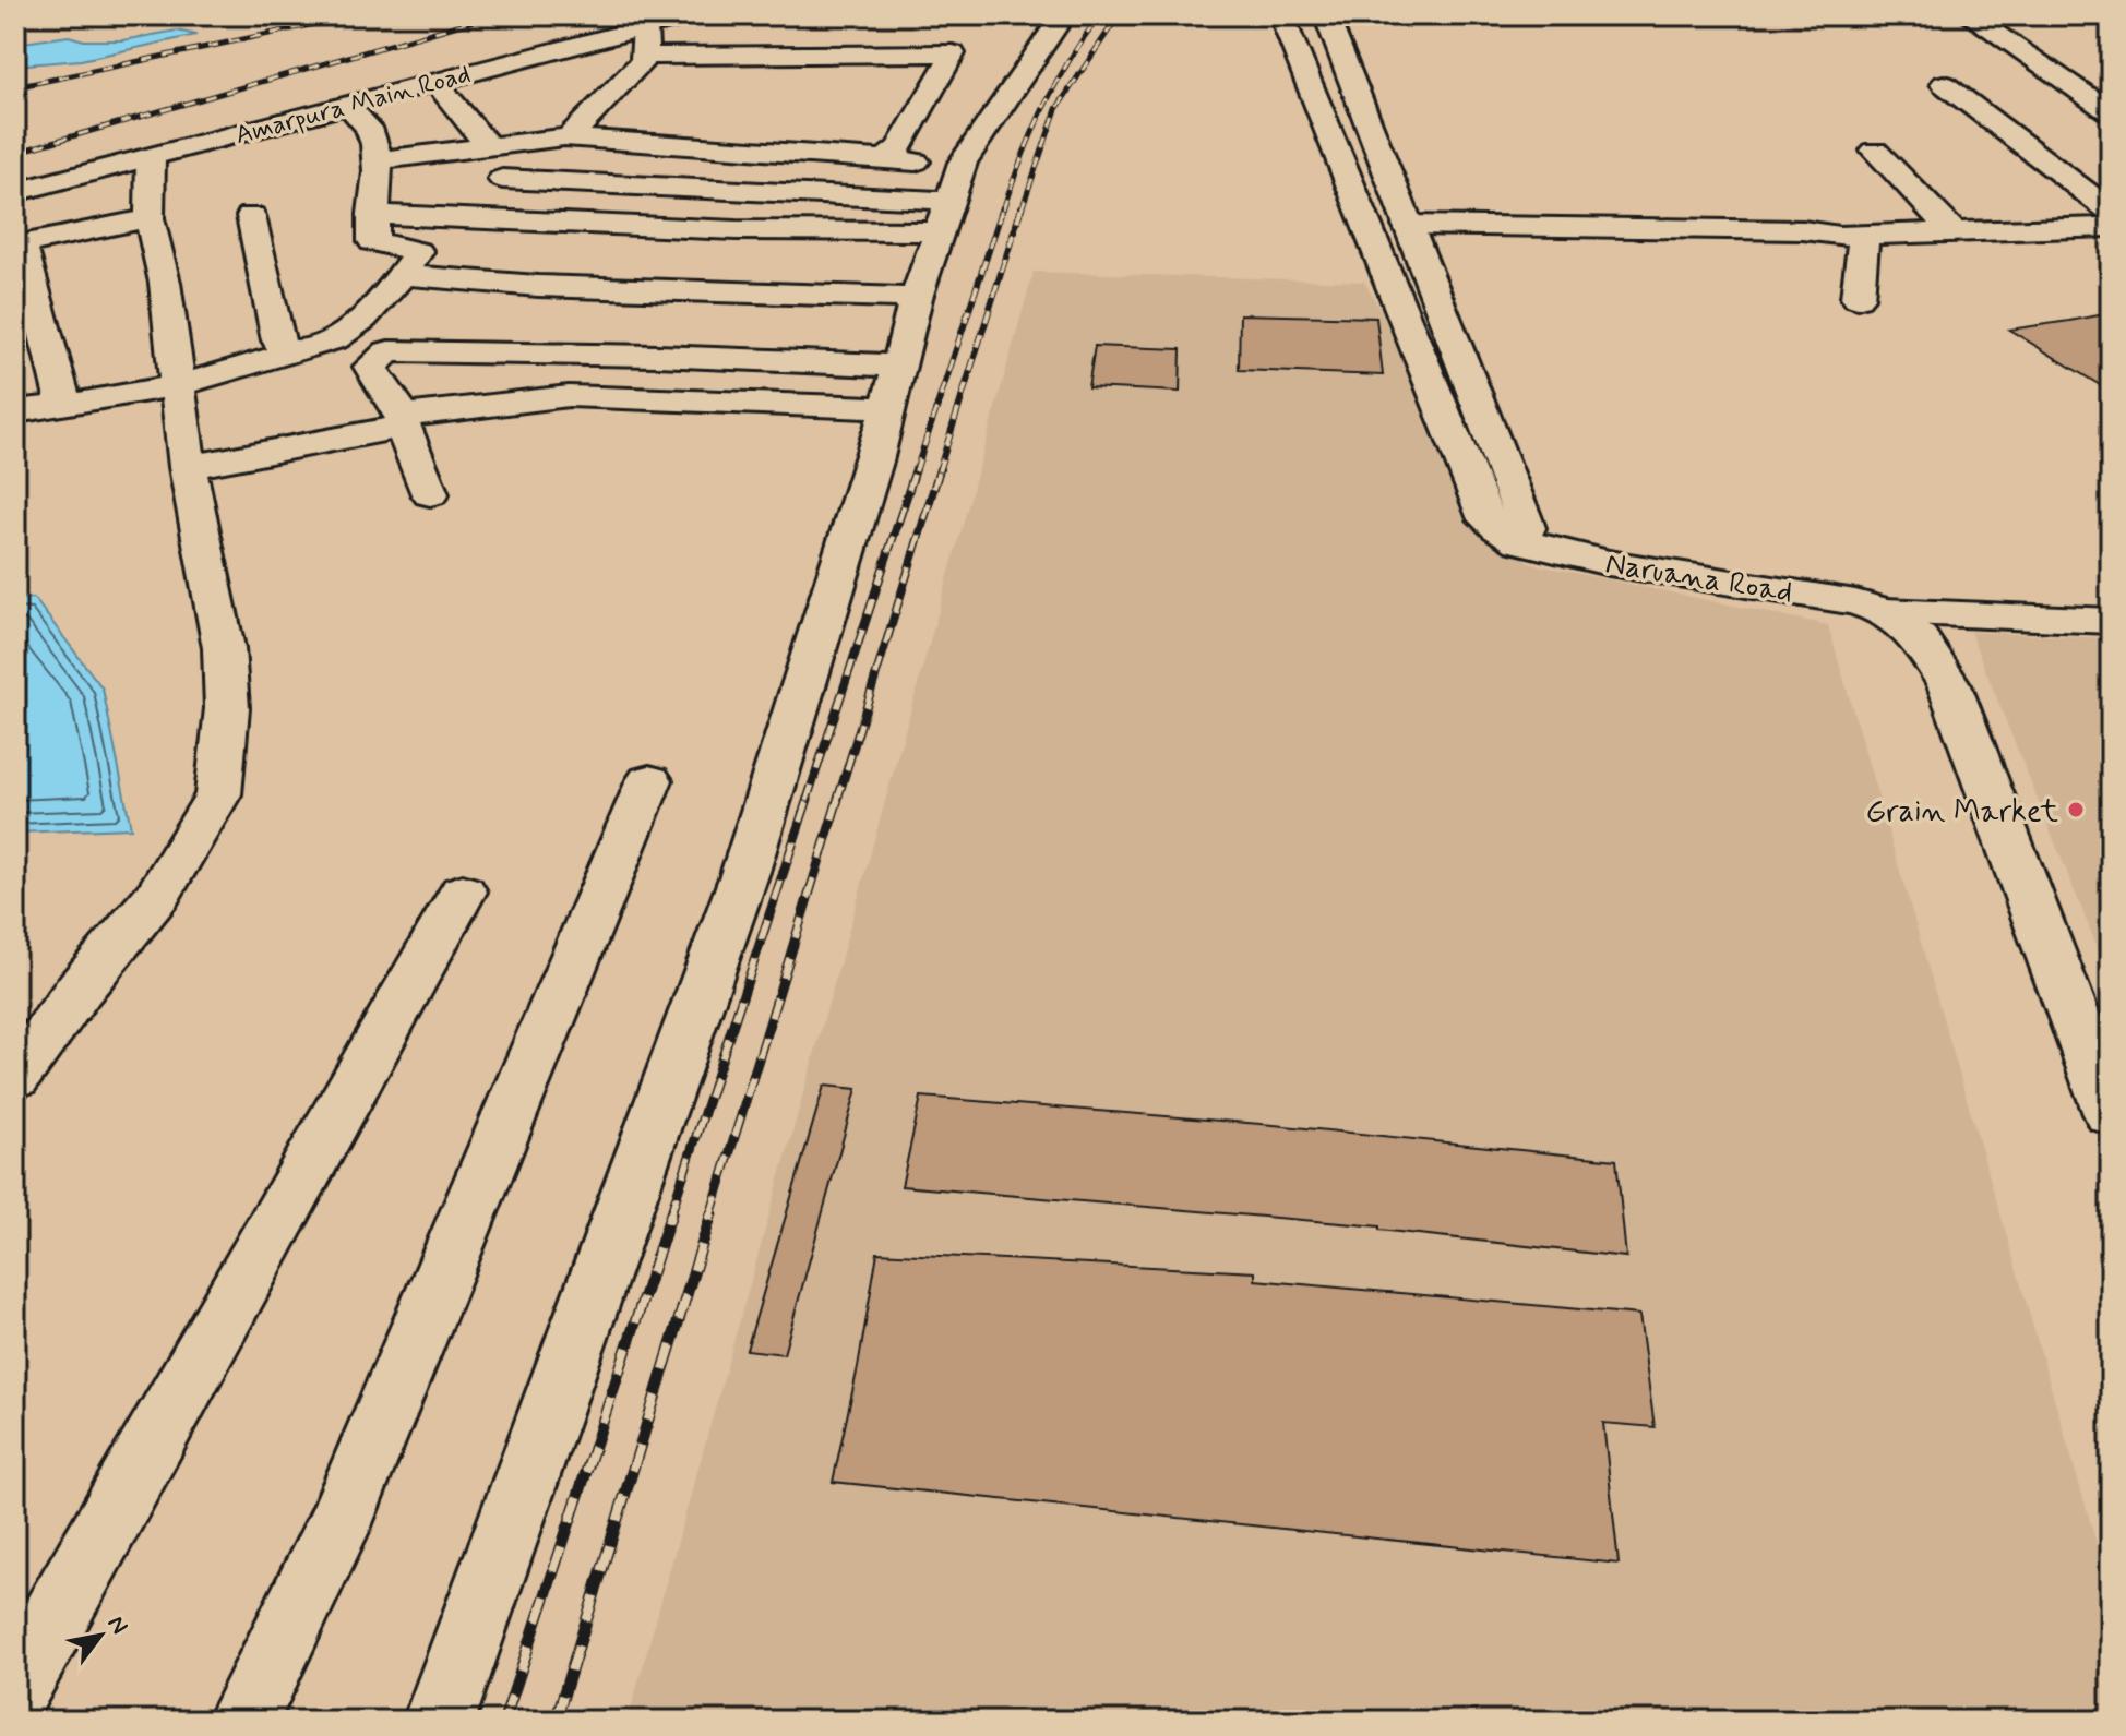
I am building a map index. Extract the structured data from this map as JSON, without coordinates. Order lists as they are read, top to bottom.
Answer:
{
  "streets": {
    "street": ["Amarpura Main Road", "Naruana Road"]
  },
  "places": ["Grain Market"],
  "north": "top right"
}
